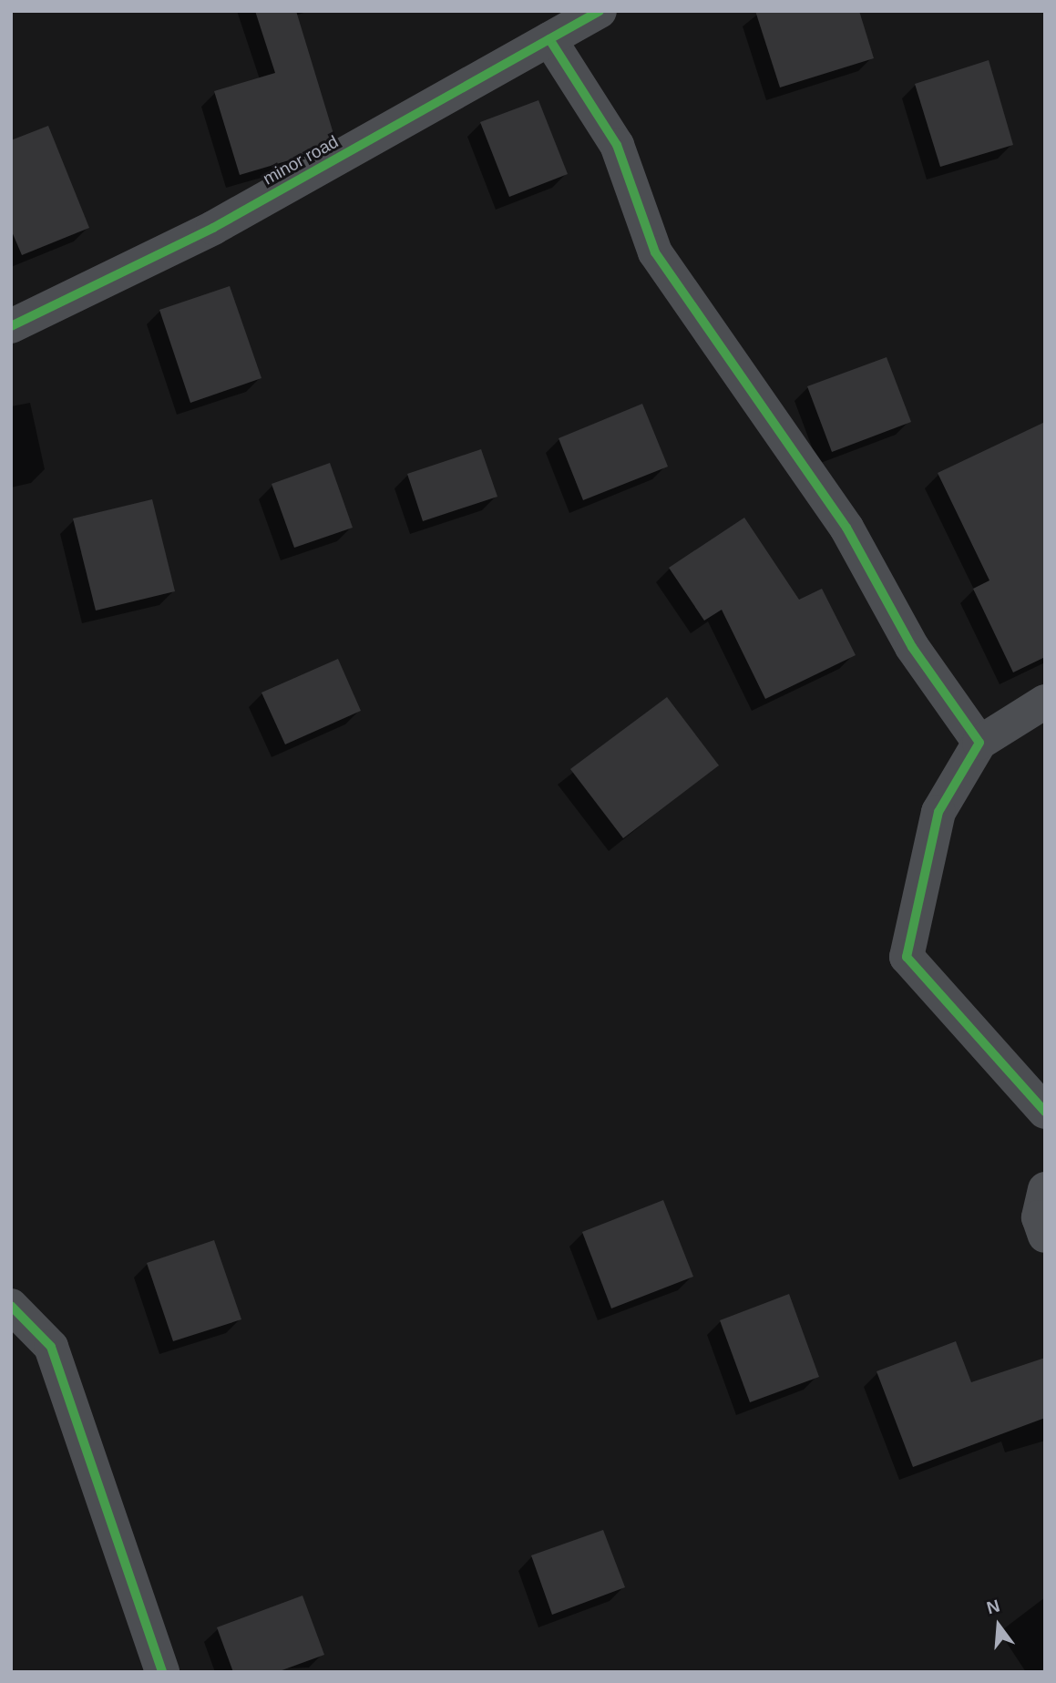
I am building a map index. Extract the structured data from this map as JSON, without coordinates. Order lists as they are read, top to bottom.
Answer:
{
  "streets": {
    "street": ["minor road"]
  },
  "north": "top"
}
